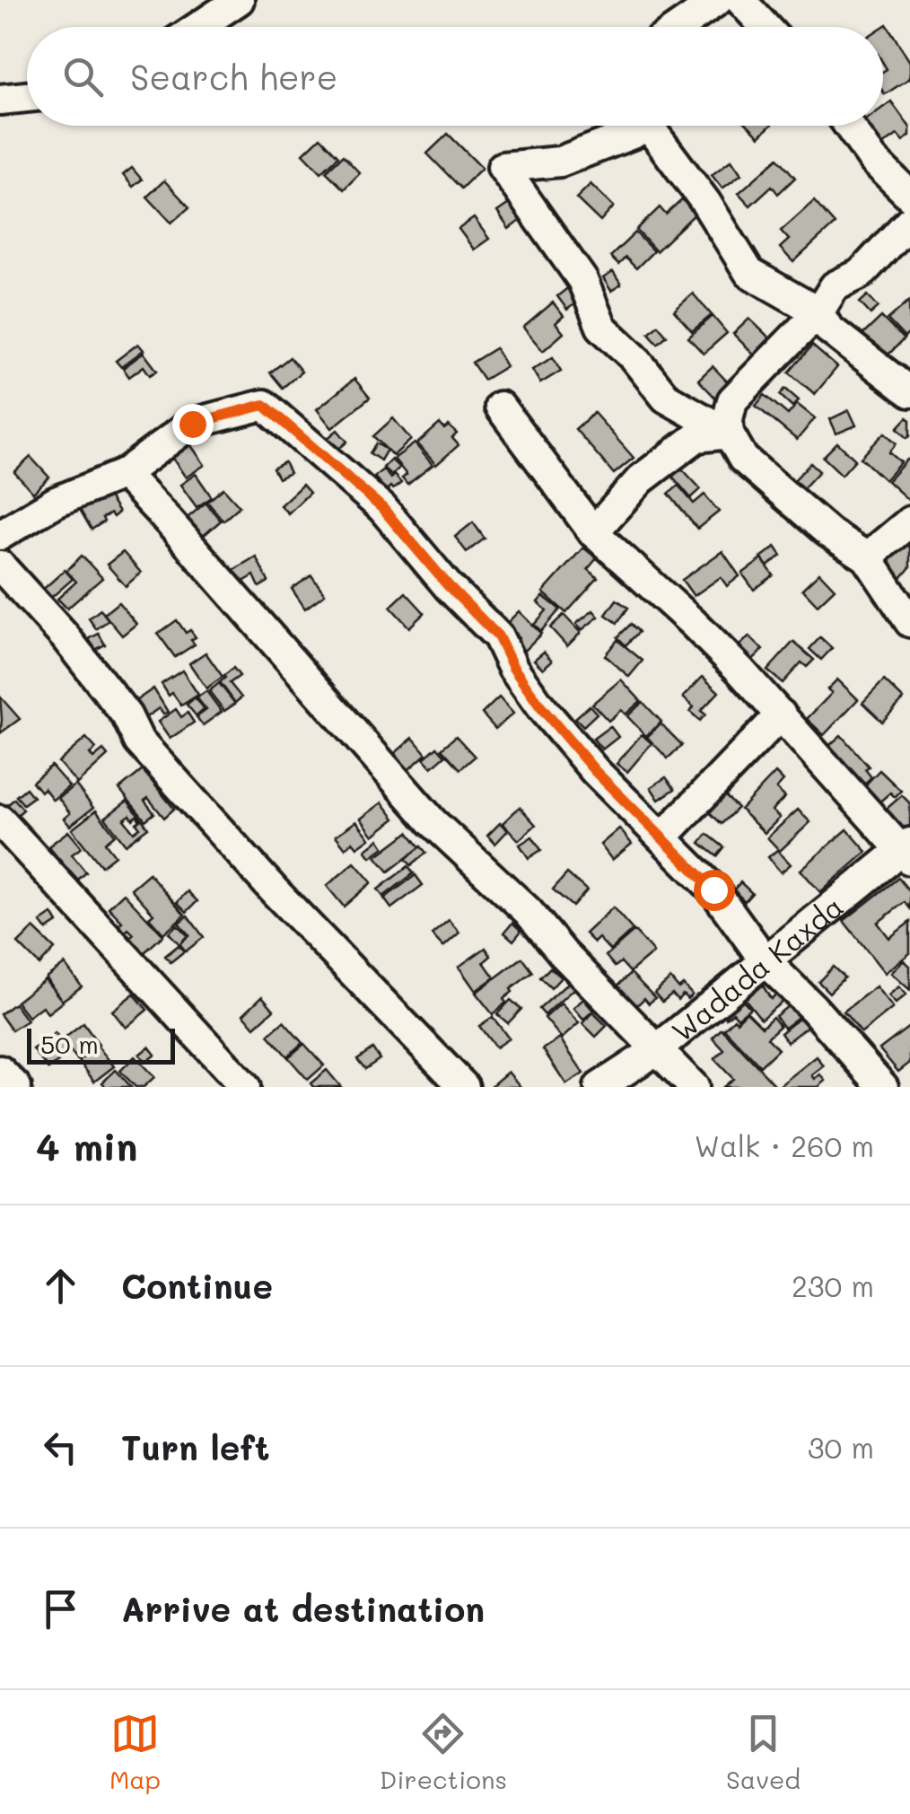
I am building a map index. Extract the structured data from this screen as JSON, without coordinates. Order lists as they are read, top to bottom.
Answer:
{
  "streets": {
    "street": ["Wadada Kaxda"]
  },
  "scale_bar": "50 m",
  "page": {
    "search": "Search here",
    "scale": "50 m",
    "heading": ["4 min", "Walk · 260 m"],
    "list": [
      ["Continue", "230 m"],
      ["Turn left", "30 m"],
      "Arrive at destination"
    ],
    "nav": ["Map", "Directions", "Saved"]
  }
}
